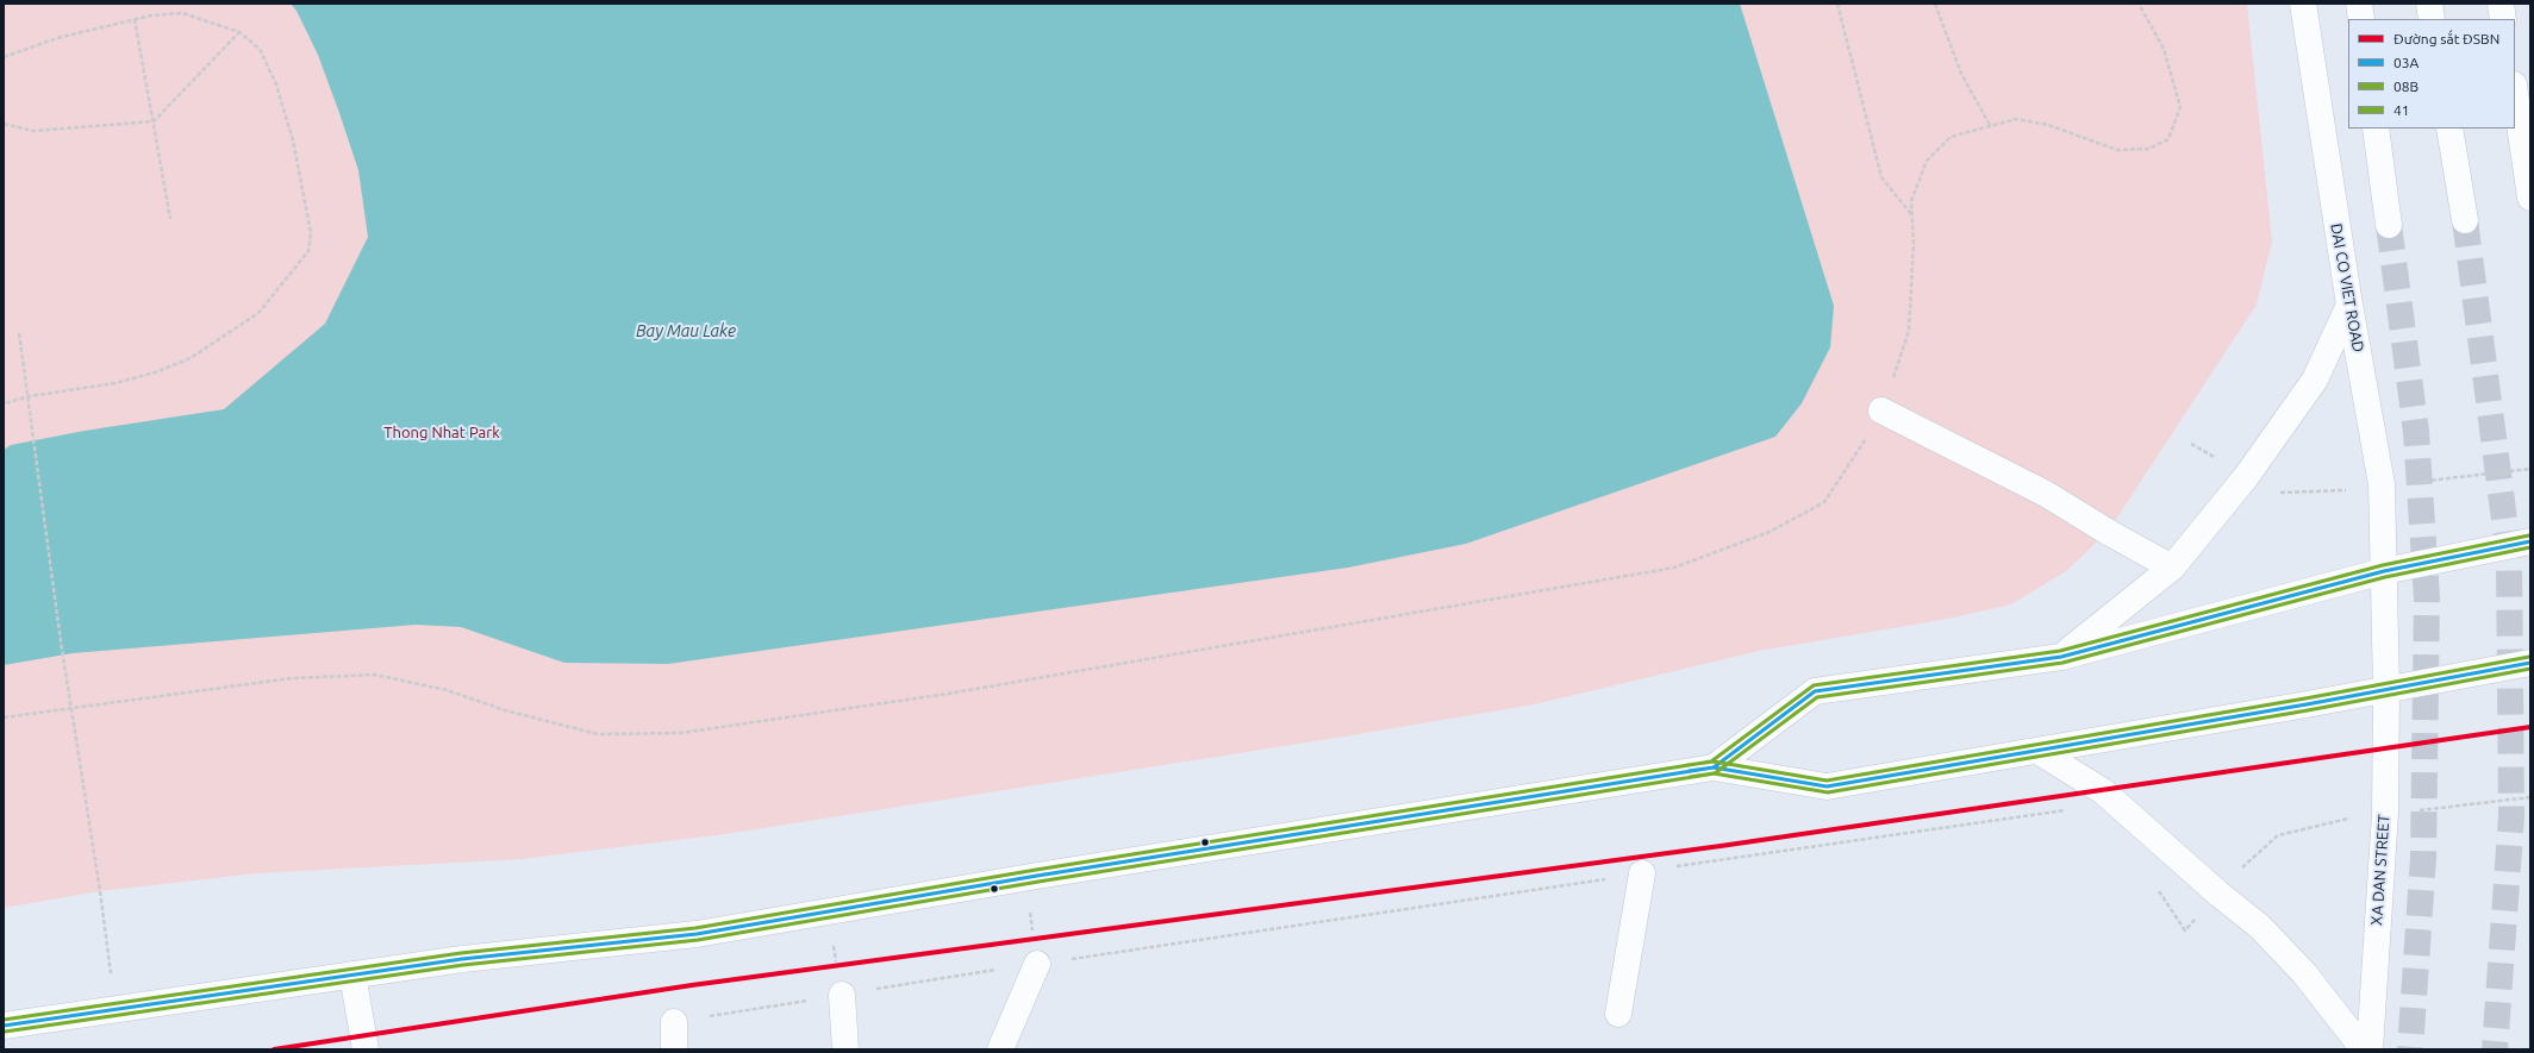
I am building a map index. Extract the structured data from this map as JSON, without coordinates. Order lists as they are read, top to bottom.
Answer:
{
  "streets": {
    "main road": ["DAI CO VIET ROAD", "XA DAN STREET"]
  },
  "crossings": [
    ["DAI CO VIET ROAD", "XA DAN STREET"]
  ],
  "water": ["Bay Mau Lake"],
  "parks": ["Thong Nhat Park"],
  "lines": [
    "transit line 41",
    "transit line 03A",
    "transit line 08B",
    "rail line ĐSBN"
  ],
  "legend": [
    "Đường sắt ĐSBN",
    "03A",
    "08B",
    "41"
  ]
}
